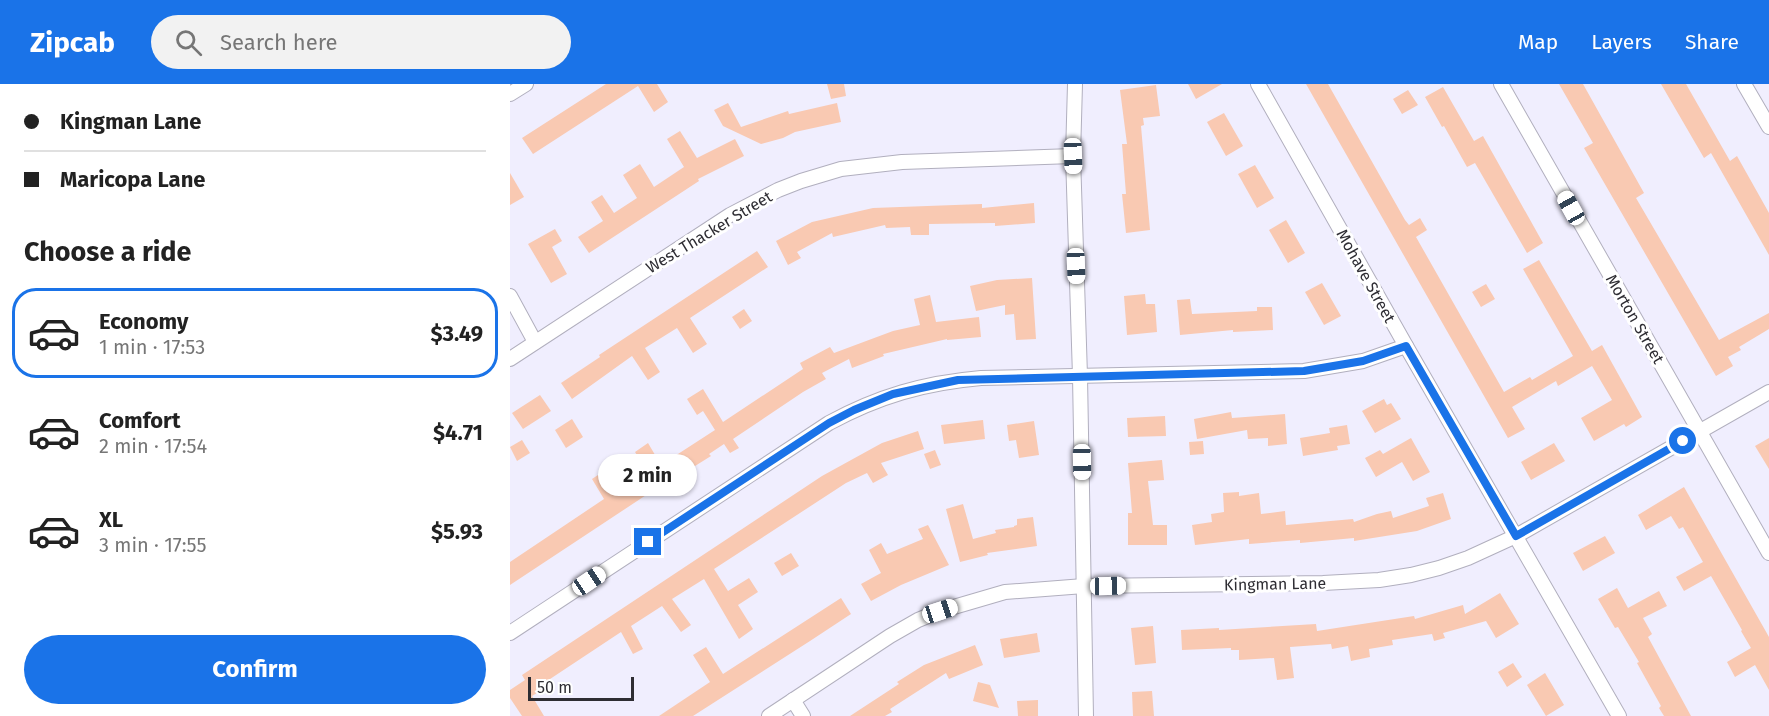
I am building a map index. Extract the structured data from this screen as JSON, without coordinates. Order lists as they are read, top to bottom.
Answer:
{
  "streets": {
    "street": [
      "West Thacker Street",
      "Mohave Street",
      "Morton Street",
      "Kingman Lane"
    ]
  },
  "crossings": [
    ["Mohave Street", "Kingman Lane"],
    ["Morton Street", "Kingman Lane"]
  ],
  "scale_bar": "50 m",
  "page": {
    "header": "Zipcab",
    "search": "Search here",
    "nav": ["Map", "Layers", "Share"],
    "banner": ["Kingman Lane", "Maricopa Lane"],
    "heading": "Choose a ride",
    "list": [
      {
        "name": "Economy",
        "note": "1 min · 17:53",
        "value": "$3.49"
      },
      {
        "name": "Comfort",
        "note": "2 min · 17:54",
        "value": "$4.71"
      },
      {
        "name": "XL",
        "note": "3 min · 17:55",
        "value": "$5.93"
      }
    ],
    "bubble": "2 min",
    "buttons": "Confirm",
    "scale": "50 m"
  }
}
